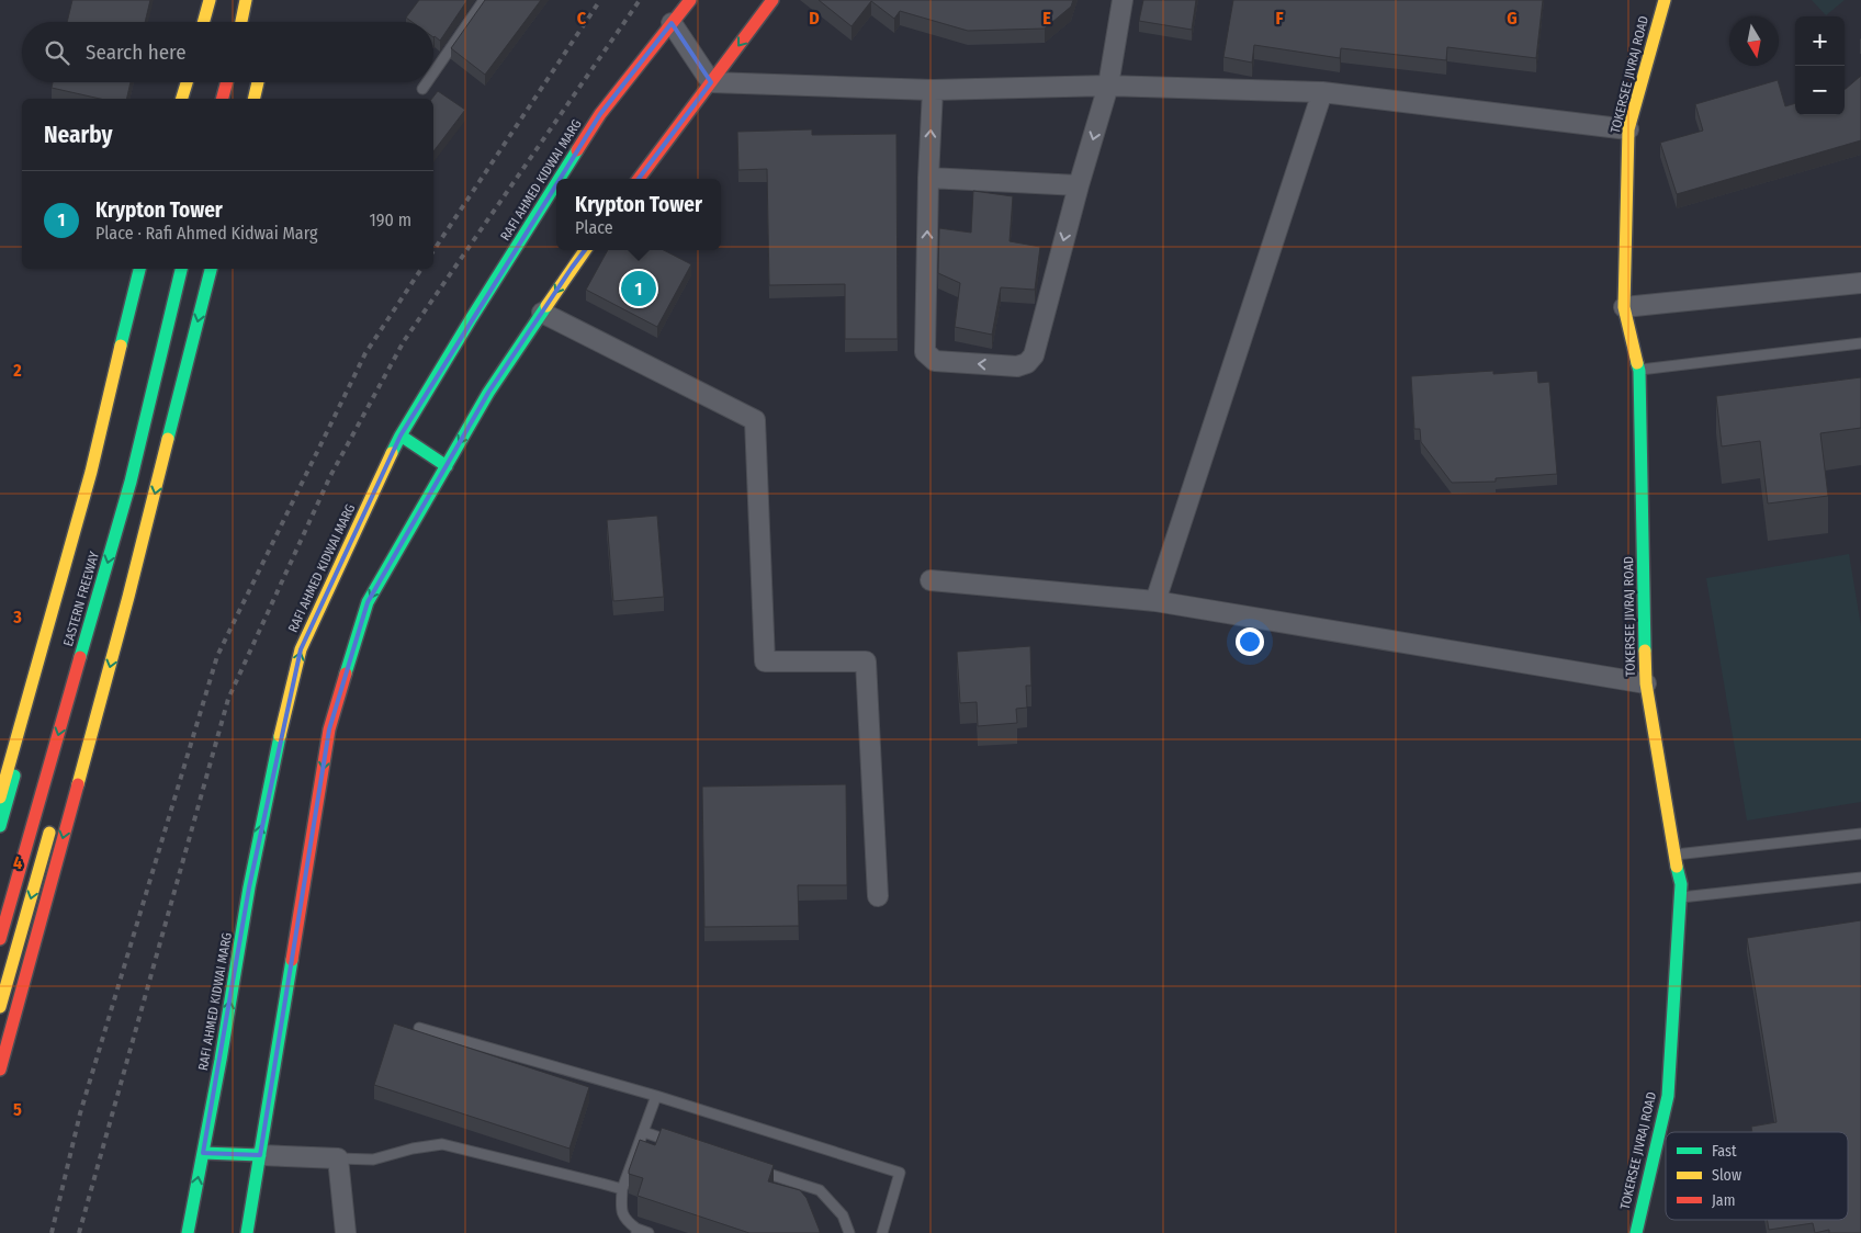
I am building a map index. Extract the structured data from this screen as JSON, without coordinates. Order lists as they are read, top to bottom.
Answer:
{
  "streets": {
    "main road": ["TOKERSEE JIVRAJ ROAD", "RAFI AHMED KIDWAI MARG", "EASTERN FREEWAY"]
  },
  "legend": ["Fast", "Slow", "Jam"],
  "north": "bottom",
  "page": {
    "map_buttons": ["+", "−"],
    "search": "Search here",
    "heading": "Nearby",
    "list": [
      {
        "mark": "1",
        "name": "Krypton Tower",
        "note": "Place · Rafi Ahmed Kidwai Marg",
        "value": "190 m"
      }
    ],
    "popup": ["Krypton Tower", "Place"],
    "pins": "1"
  },
  "grid": {
    "columns": [
      "C",
      "D",
      "E",
      "F",
      "G"
    ],
    "rows": [
      "2",
      "3",
      "4",
      "5"
    ]
  }
}
